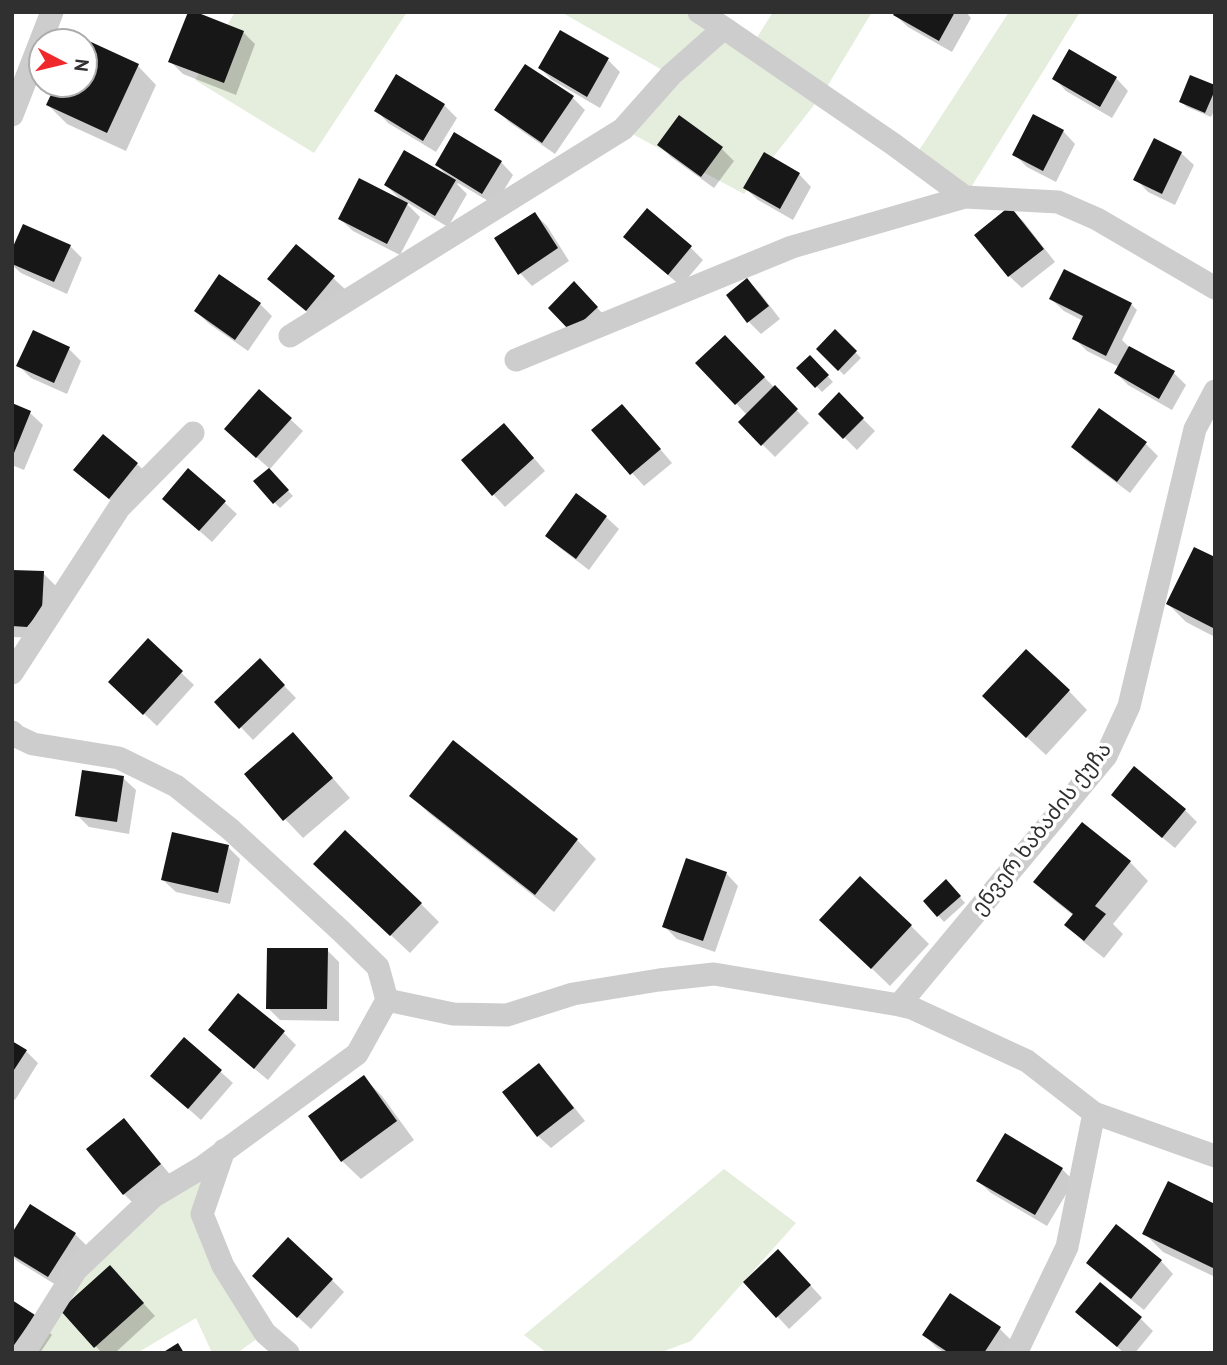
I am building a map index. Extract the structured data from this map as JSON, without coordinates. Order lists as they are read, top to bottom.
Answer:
{
  "streets": {
    "street": ["ენვერ ხაბაძის ქუჩა"]
  },
  "north": "right"
}
